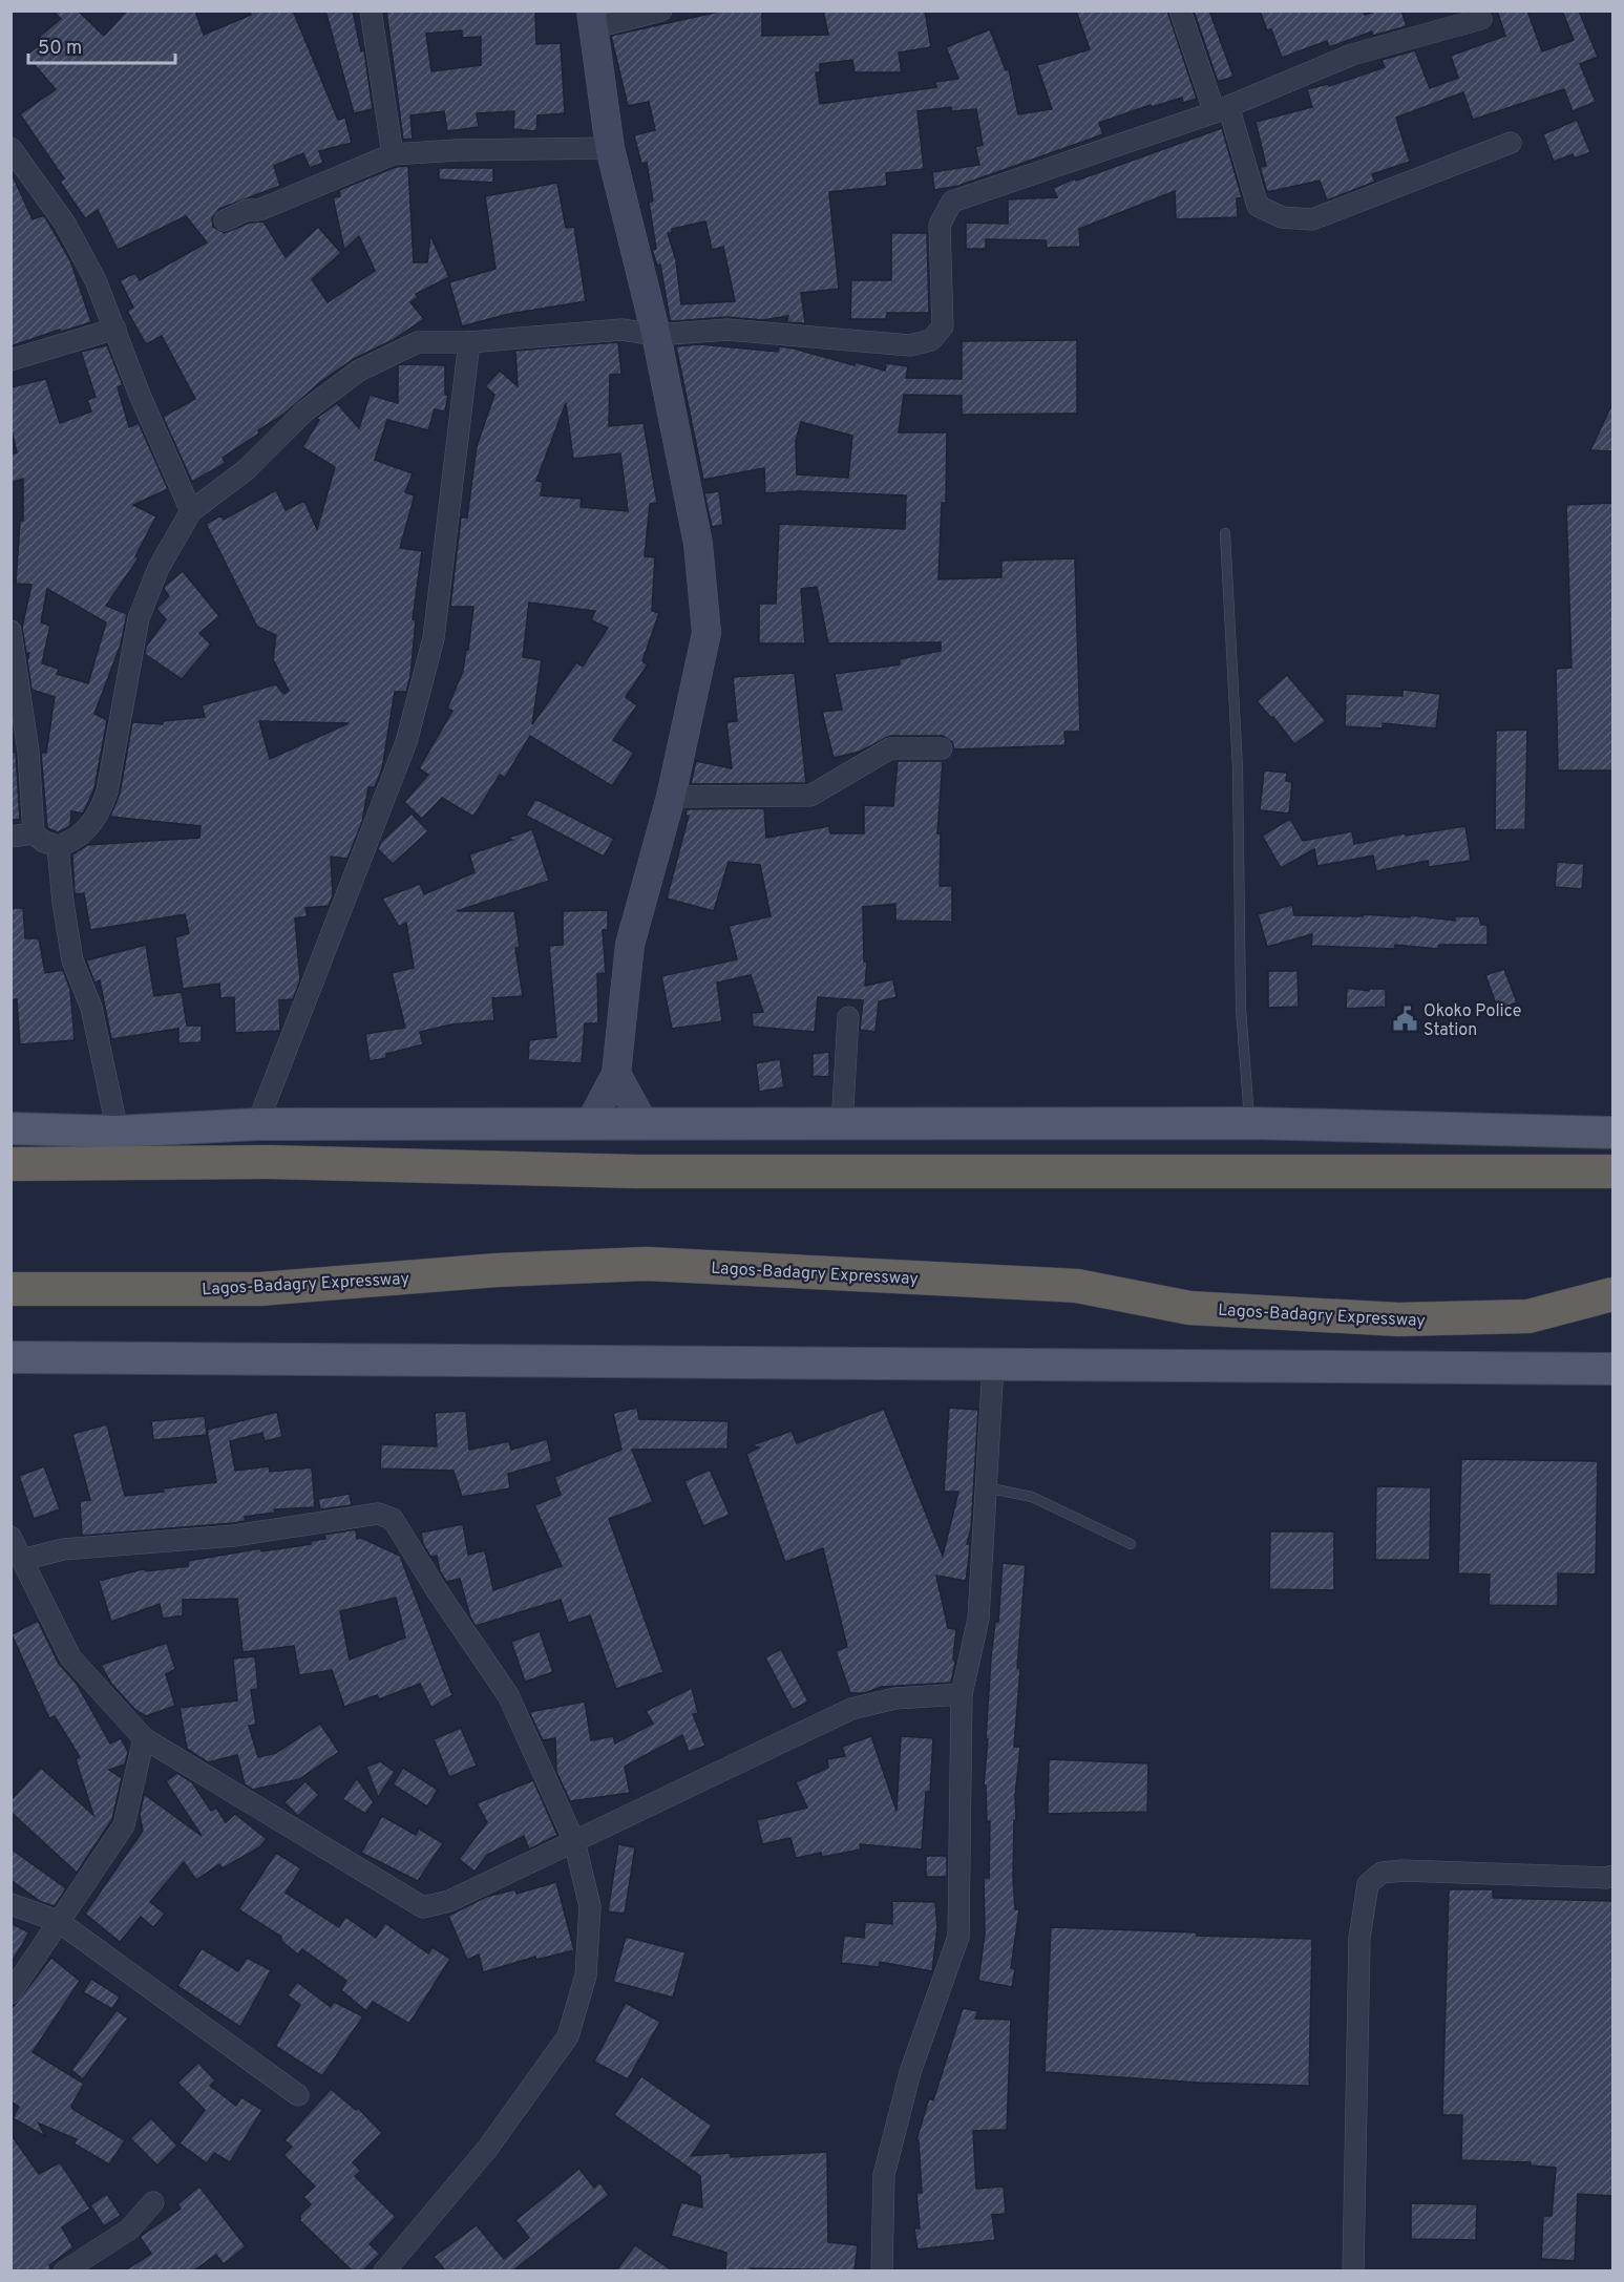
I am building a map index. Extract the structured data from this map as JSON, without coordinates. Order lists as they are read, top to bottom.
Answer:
{
  "streets": {
    "highway": ["Lagos-Badagry Expressway"]
  },
  "places": {
    "public building": ["Okoko Police Station"]
  },
  "scale_bar": "50 m"
}
